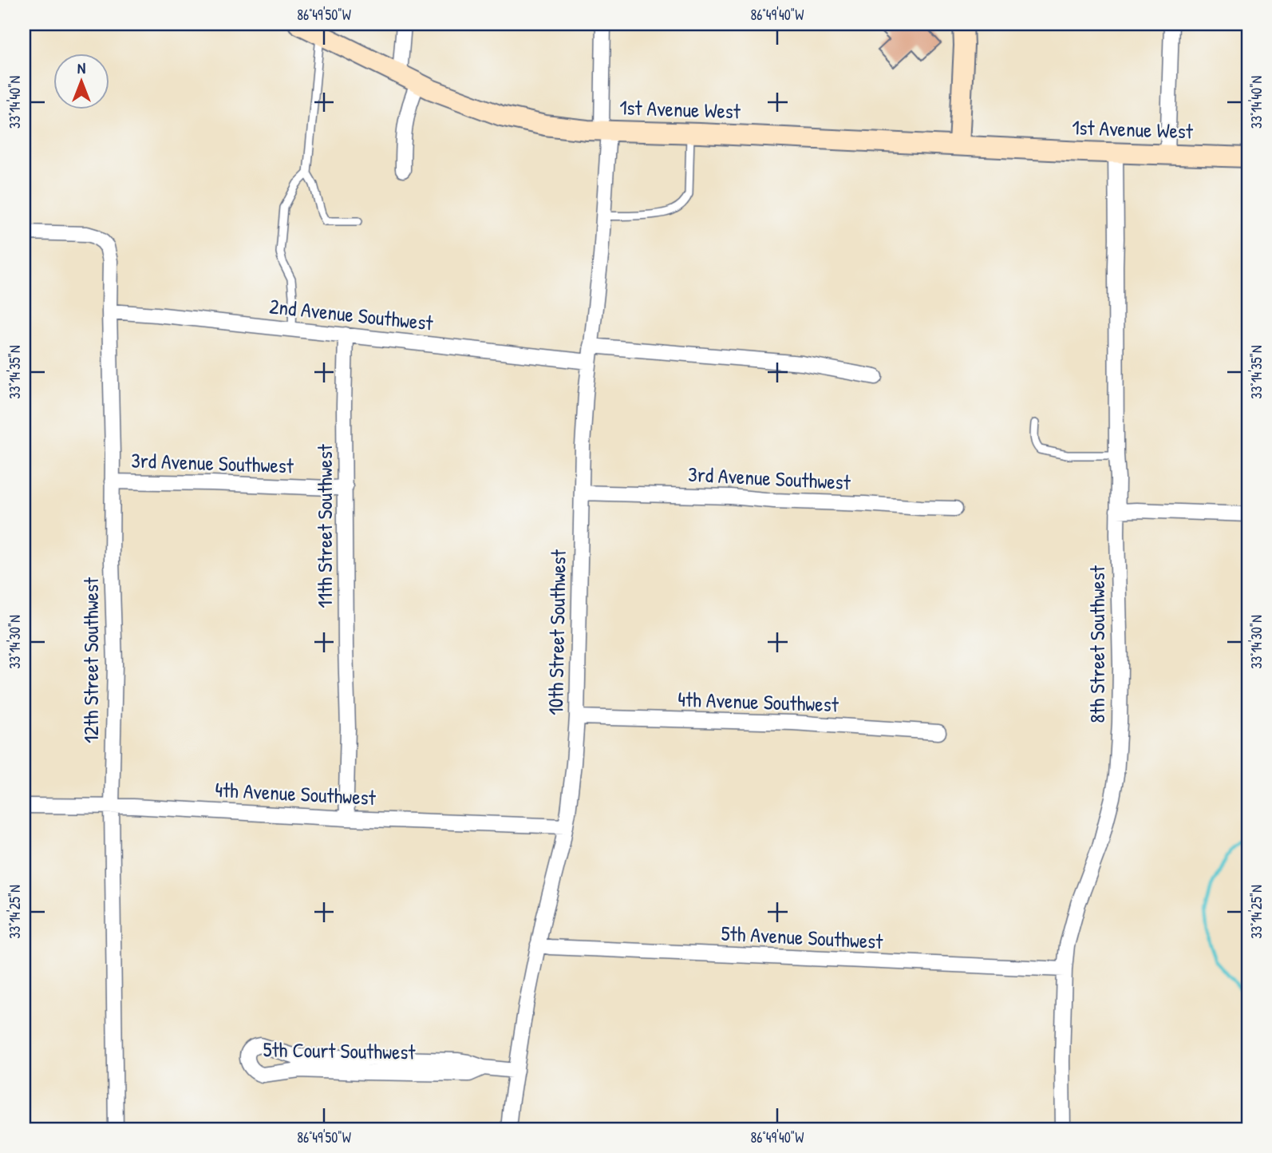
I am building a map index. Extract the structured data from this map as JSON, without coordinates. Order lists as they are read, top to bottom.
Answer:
{
  "streets": {
    "street": [
      "1st Avenue West",
      "2nd Avenue Southwest",
      "3rd Avenue Southwest",
      "11th Street Southwest",
      "10th Street Southwest",
      "8th Street Southwest",
      "12th Street Southwest",
      "4th Avenue Southwest",
      "5th Avenue Southwest",
      "5th Court Southwest"
    ]
  },
  "crossings": [
    ["1st Avenue West", "10th Street Southwest"],
    ["1st Avenue West", "8th Street Southwest"],
    ["2nd Avenue Southwest", "11th Street Southwest"],
    ["2nd Avenue Southwest", "10th Street Southwest"],
    ["2nd Avenue Southwest", "12th Street Southwest"],
    ["3rd Avenue Southwest", "11th Street Southwest"],
    ["3rd Avenue Southwest", "10th Street Southwest"],
    ["3rd Avenue Southwest", "12th Street Southwest"],
    ["11th Street Southwest", "4th Avenue Southwest"],
    ["10th Street Southwest", "4th Avenue Southwest"],
    ["10th Street Southwest", "5th Avenue Southwest"],
    ["10th Street Southwest", "5th Court Southwest"],
    ["8th Street Southwest", "5th Avenue Southwest"],
    ["12th Street Southwest", "4th Avenue Southwest"]
  ],
  "north": "top",
  "coordinates": [
    "86°49'50\"W",
    "86°49'40\"W",
    "33°14'40\"N",
    "33°14'35\"N",
    "33°14'30\"N",
    "33°14'25\"N"
  ]
}
